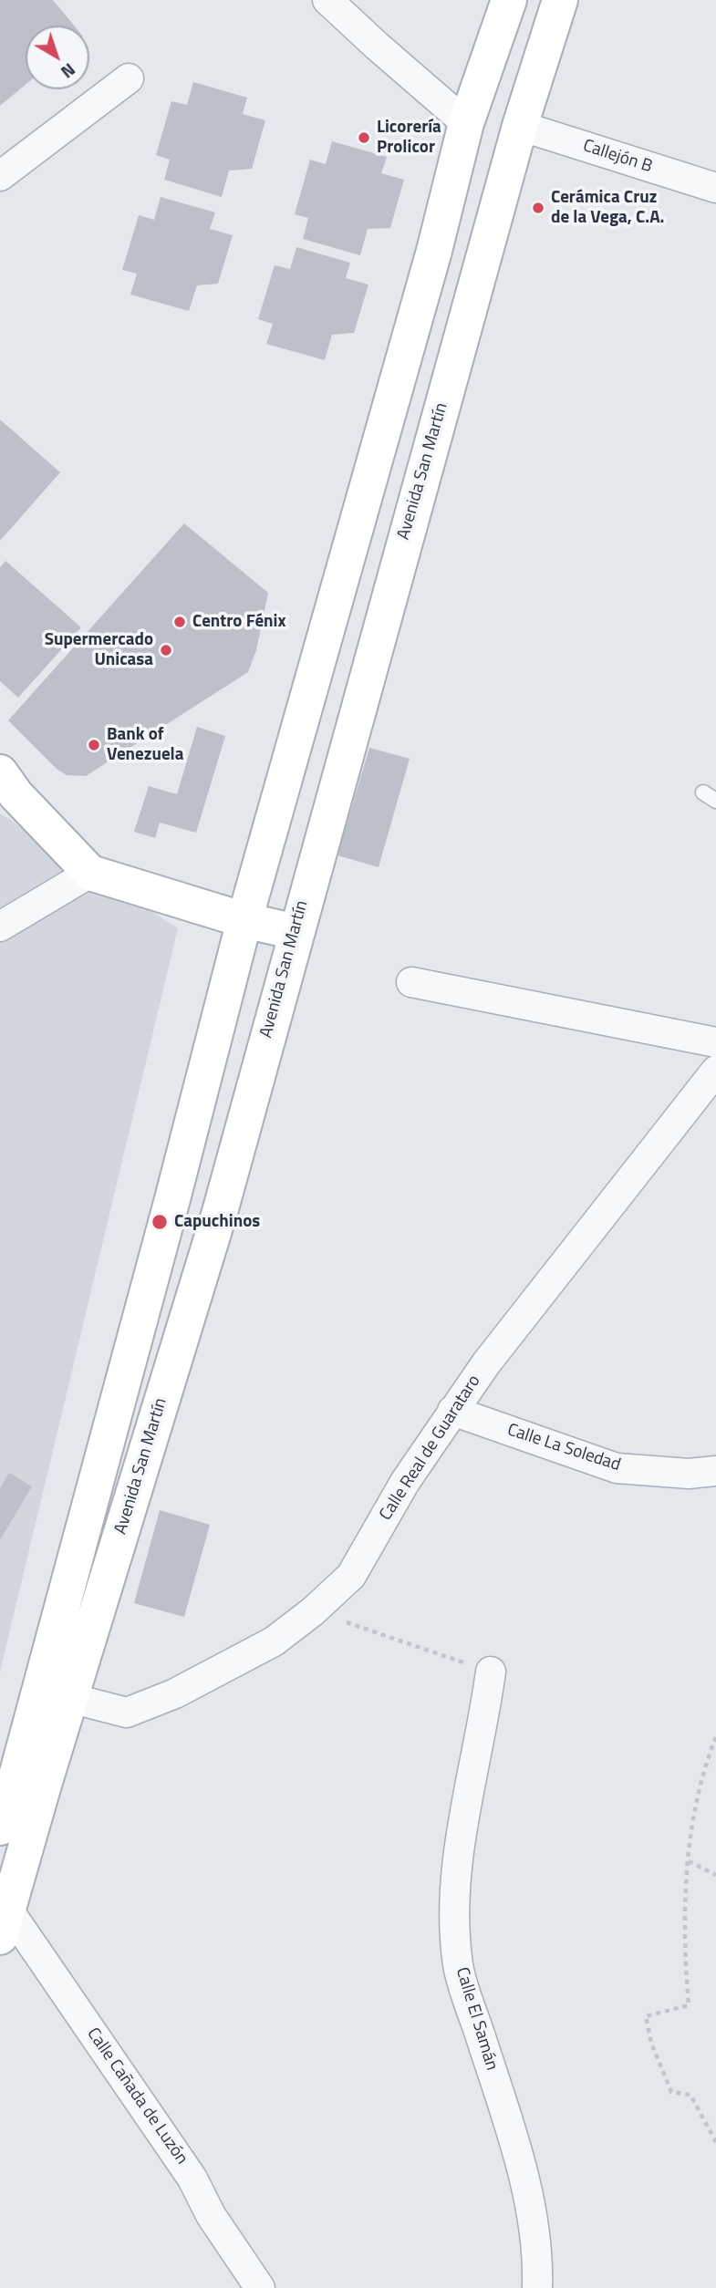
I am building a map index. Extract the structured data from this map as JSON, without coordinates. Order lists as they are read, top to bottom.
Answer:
{
  "streets": {
    "main road": ["Avenida San Martín"],
    "street": [
      "Callejón B",
      "Calle Real de Guarataro",
      "Calle La Soledad",
      "Calle El Samán",
      "Calle Cañada de Luzón"
    ]
  },
  "crossings": [
    ["Callejón B", "Avenida San Martín"],
    ["Avenida San Martín", "Calle Real de Guarataro"],
    ["Avenida San Martín", "Calle Cañada de Luzón"],
    ["Calle Real de Guarataro", "Calle La Soledad"]
  ],
  "places": [
    "Licorería Prolicor",
    "Cerámica Cruz de la Vega, C.A.",
    "Centro Fénix",
    "Supermercado Unicasa",
    "Bank of Venezuela",
    "Capuchinos"
  ],
  "north": "bottom right"
}
